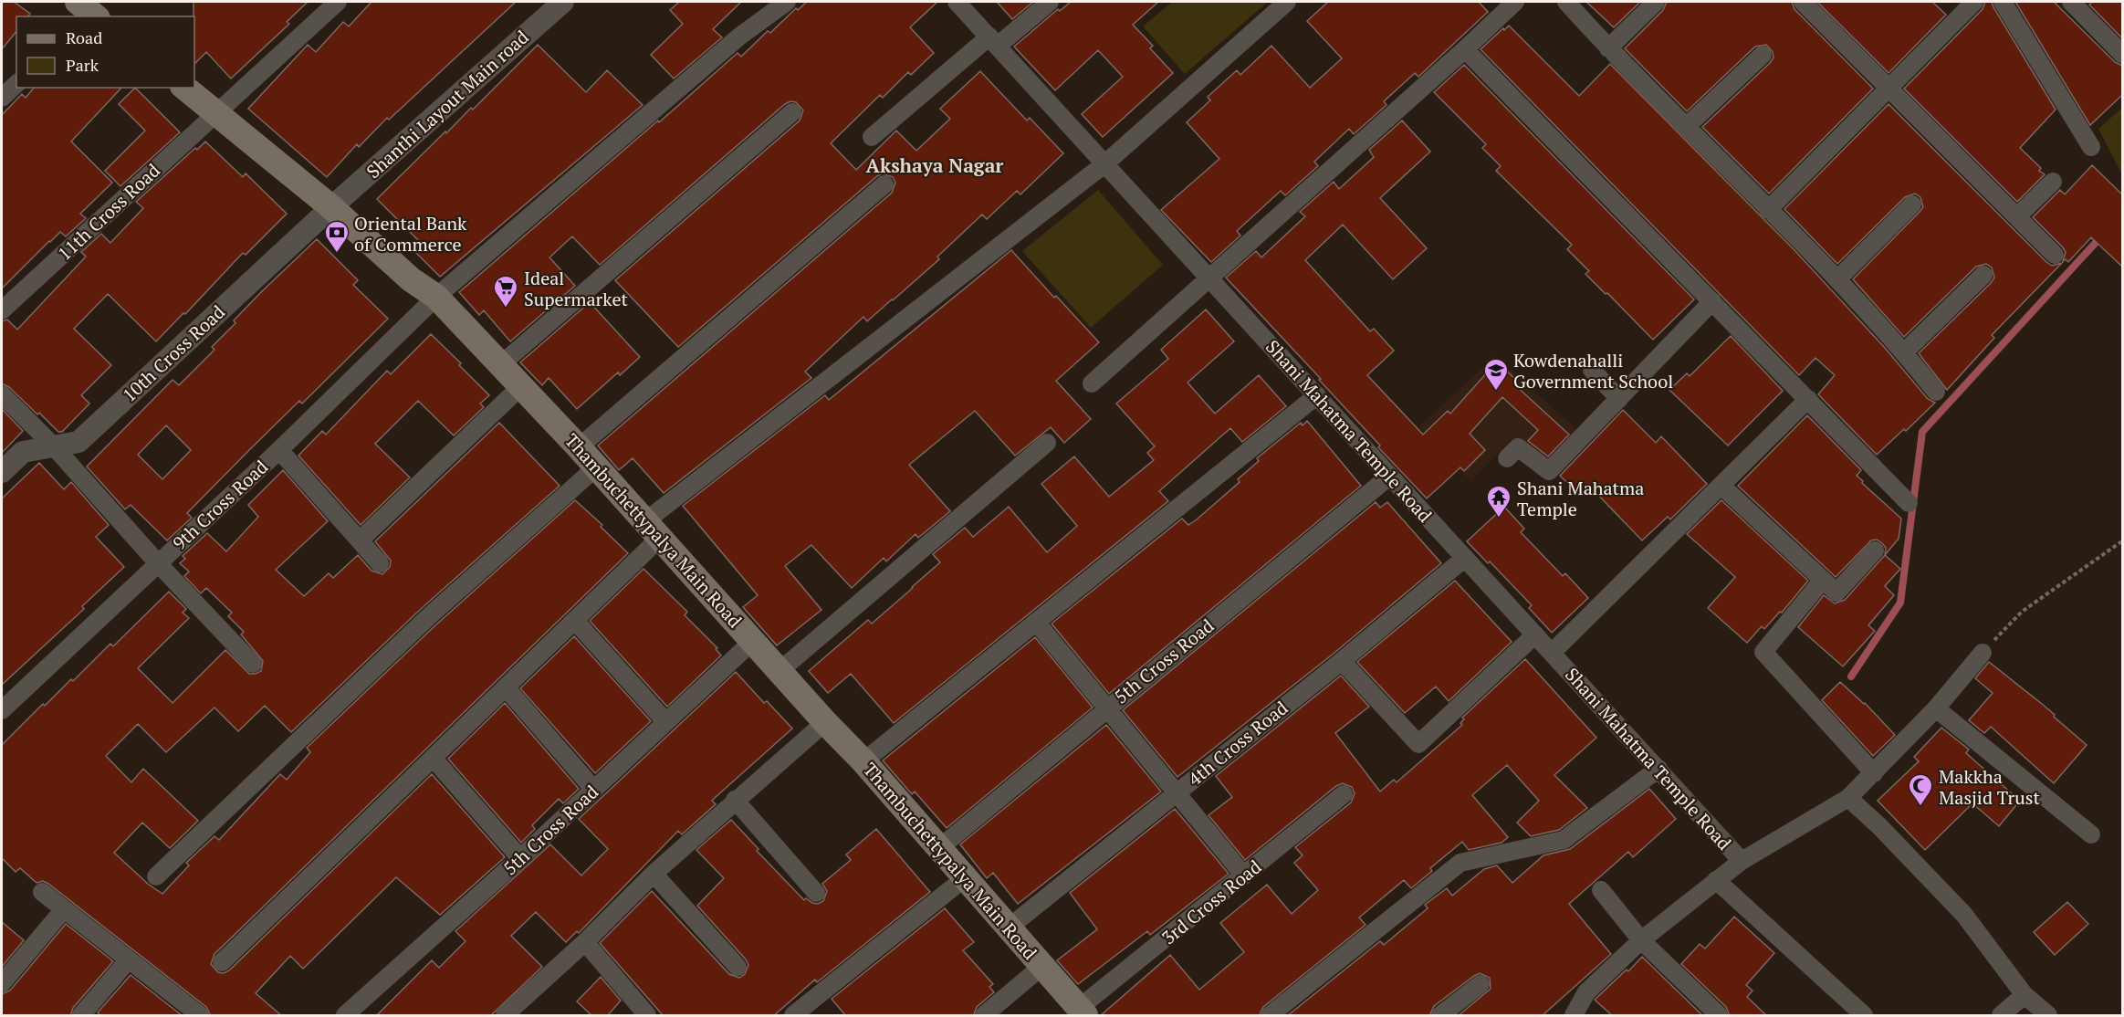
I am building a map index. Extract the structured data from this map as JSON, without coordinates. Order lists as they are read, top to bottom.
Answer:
{
  "streets": {
    "main road": ["Thambuchettypalya Main Road"],
    "street": [
      "Shanthi Layout Main road",
      "11th Cross Road",
      "10th Cross Road",
      "Shani Mahatma Temple Road",
      "9th Cross Road",
      "5th Cross Road",
      "4th Cross Road",
      "3rd Cross Road"
    ]
  },
  "crossings": [
    ["Shanthi Layout Main road", "10th Cross Road"],
    ["Shanthi Layout Main road", "Thambuchettypalya Main Road"],
    ["11th Cross Road", "Thambuchettypalya Main Road"],
    ["10th Cross Road", "Thambuchettypalya Main Road"],
    ["Shani Mahatma Temple Road", "5th Cross Road"],
    ["Shani Mahatma Temple Road", "4th Cross Road"],
    ["9th Cross Road", "Thambuchettypalya Main Road"],
    ["Thambuchettypalya Main Road", "5th Cross Road"],
    ["Thambuchettypalya Main Road", "4th Cross Road"],
    ["Thambuchettypalya Main Road", "3rd Cross Road"]
  ],
  "districts": ["Akshaya Nagar"],
  "places": {
    "bank": ["Oriental Bank of Commerce"],
    "supermarket": ["Ideal Supermarket"],
    "school or university": ["Kowdenahalli Government School"],
    "temple": ["Shani Mahatma Temple"],
    "mosque": ["Makkha Masjid Trust"]
  },
  "legend": ["Road", "Park"]
}
